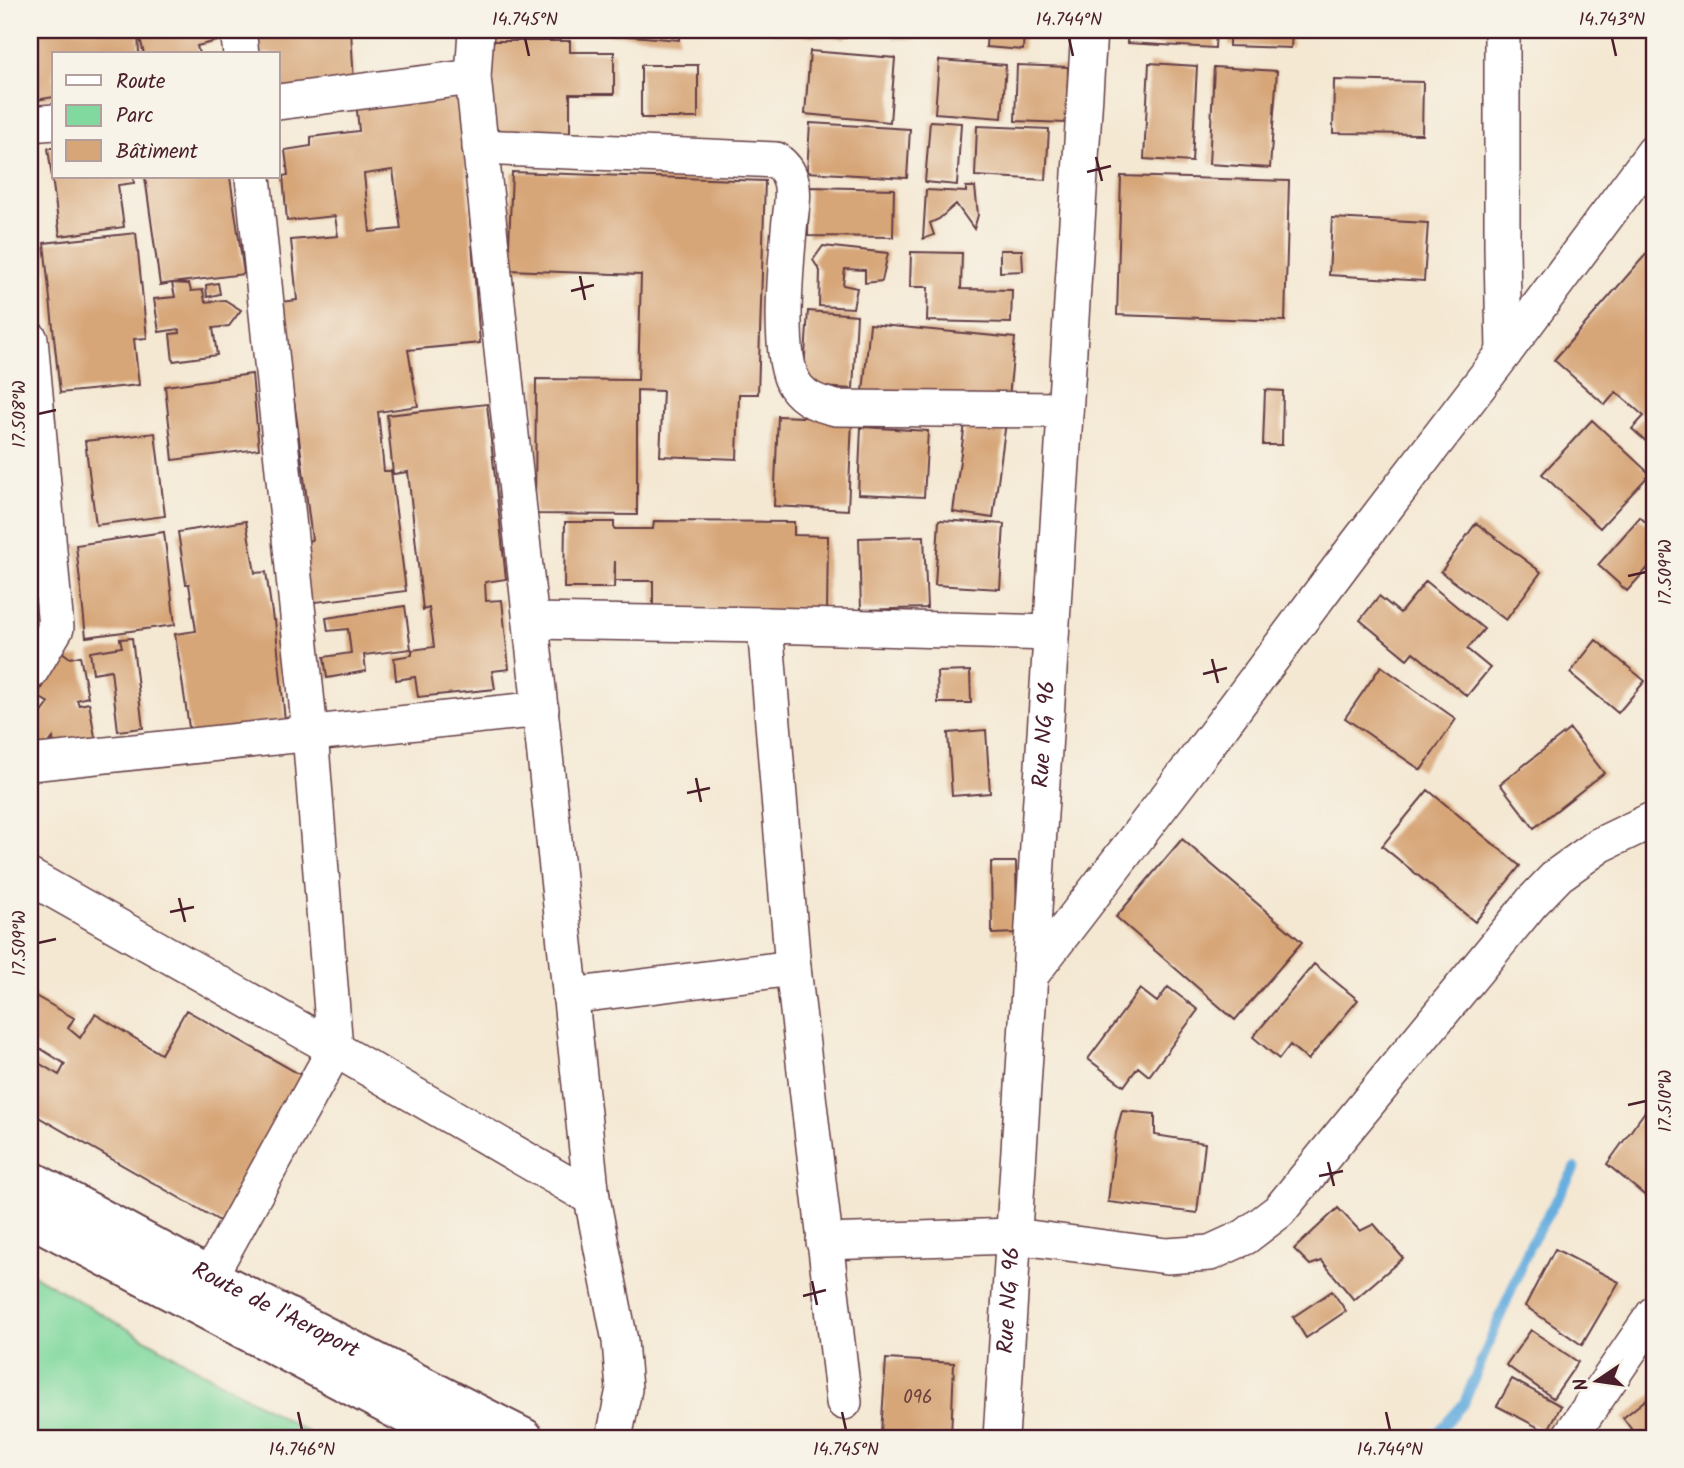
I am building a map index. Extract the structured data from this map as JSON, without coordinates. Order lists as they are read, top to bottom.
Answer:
{
  "streets": {
    "highway": ["Route de l'Aeroport"],
    "street": ["Rue NG 96"]
  },
  "house_numbers": ["096"],
  "legend": ["Route", "Parc", "Bâtiment"],
  "north": "left",
  "coordinates": [
    "14.745°N",
    "14.744°N",
    "14.743°N",
    "17.508°W",
    "17.509°W",
    "17.510°W",
    "14.746°N"
  ]
}
